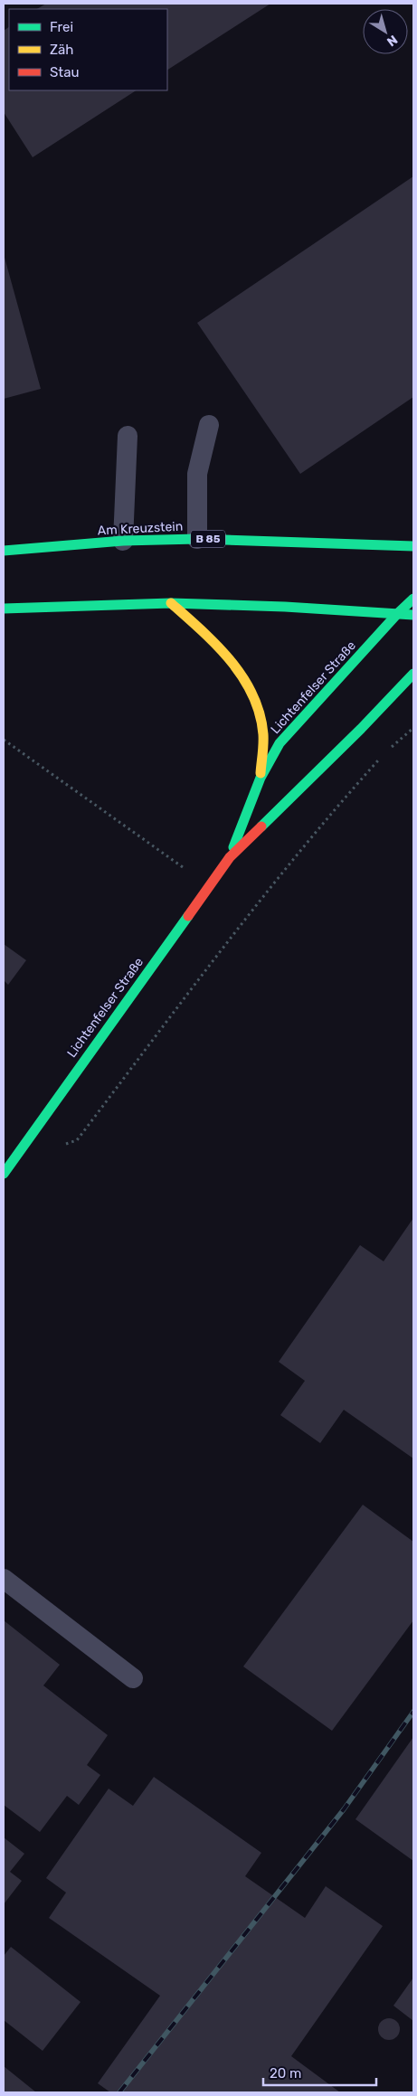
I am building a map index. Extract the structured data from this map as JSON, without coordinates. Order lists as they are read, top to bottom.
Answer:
{
  "streets": {
    "street": ["Am Kreuzstein", "B 85", "Lichtenfelser Straße"]
  },
  "legend": ["Frei", "Zäh", "Stau"],
  "scale_bar": "20 m",
  "north": "bottom right"
}
